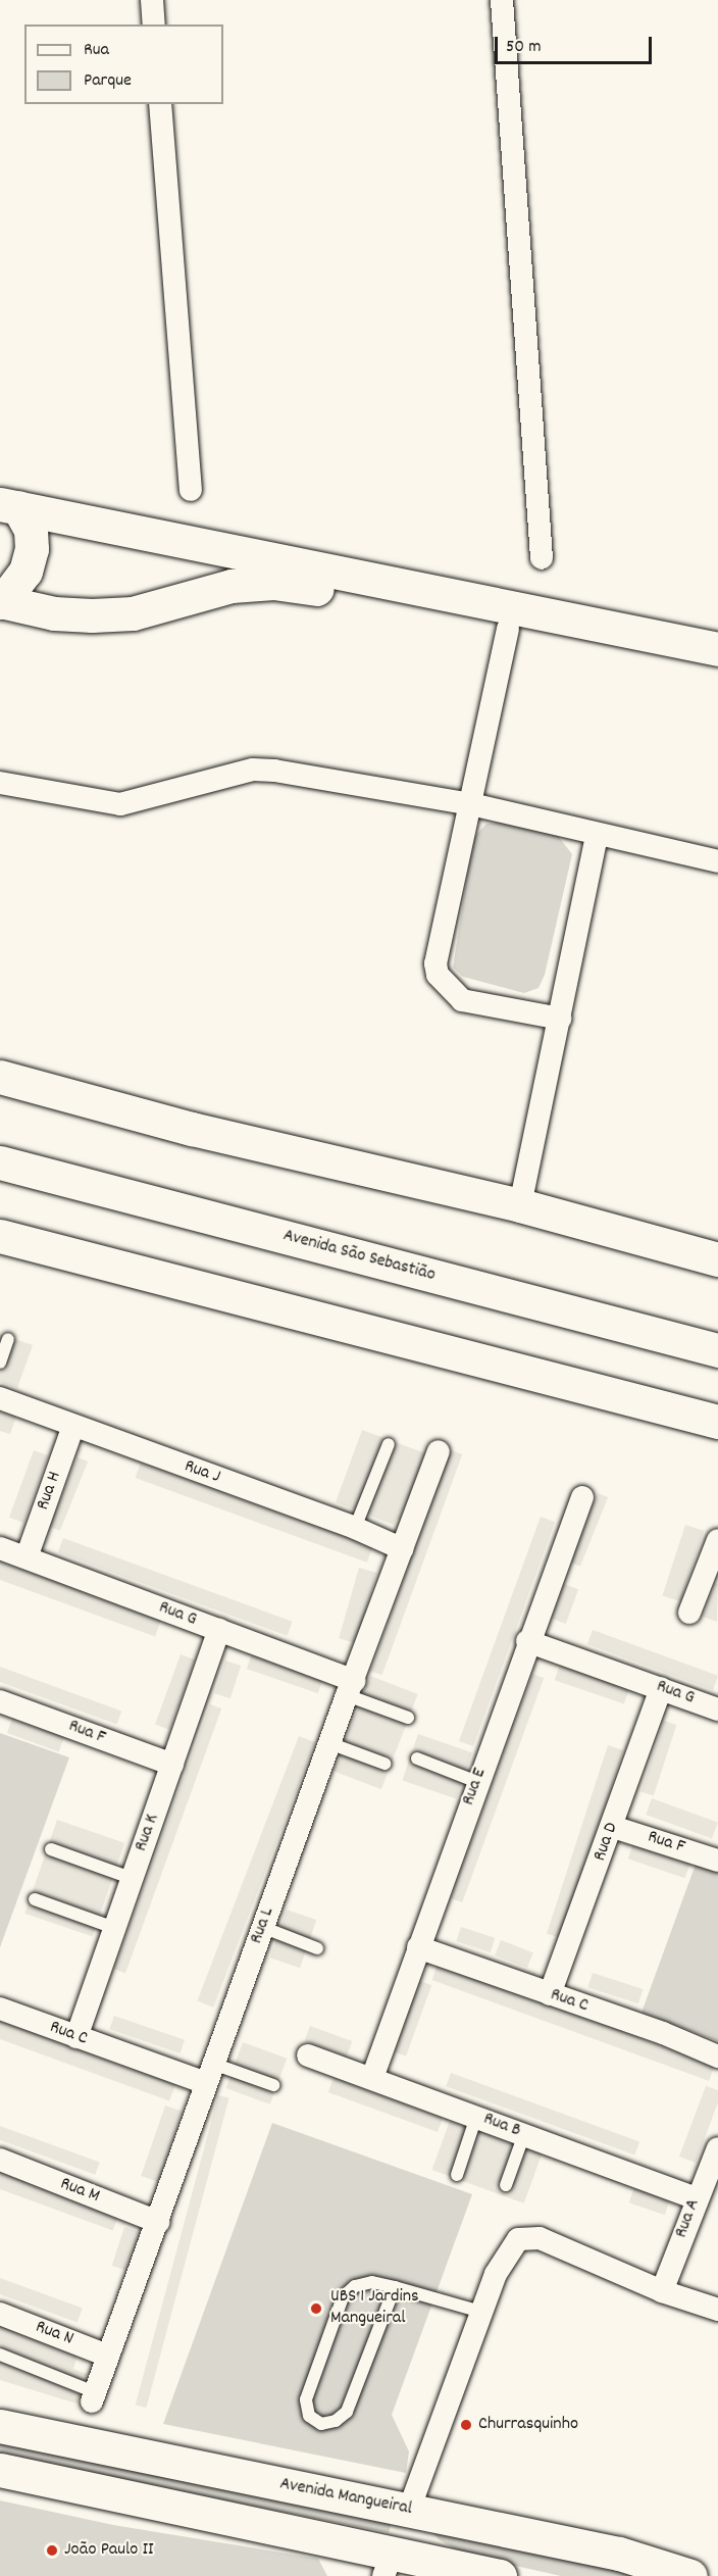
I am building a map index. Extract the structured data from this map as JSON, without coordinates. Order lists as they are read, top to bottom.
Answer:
{
  "streets": {
    "street": [
      "Avenida São Sebastião",
      "Rua J",
      "Rua H",
      "Rua G",
      "Rua F",
      "Rua E",
      "Rua K",
      "Rua D",
      "Rua L",
      "Rua C",
      "Rua B",
      "Rua M",
      "Rua A",
      "Rua N",
      "Avenida Mangueiral"
    ]
  },
  "crossings": [
    ["Rua J", "Rua H"],
    ["Rua J", "Rua L"],
    ["Rua H", "Rua G"],
    ["Rua G", "Rua E"],
    ["Rua G", "Rua K"],
    ["Rua G", "Rua D"],
    ["Rua G", "Rua L"],
    ["Rua F", "Rua K"],
    ["Rua F", "Rua D"],
    ["Rua E", "Rua C"],
    ["Rua E", "Rua B"],
    ["Rua K", "Rua C"],
    ["Rua D", "Rua C"],
    ["Rua L", "Rua C"],
    ["Rua L", "Rua M"],
    ["Rua L", "Rua N"],
    ["Rua B", "Rua A"]
  ],
  "places": ["UBS 1 Jardins Mangueiral", "Churrasquinho", "João Paulo II"],
  "legend": ["Rua", "Parque"],
  "scale_bar": "50 m"
}
